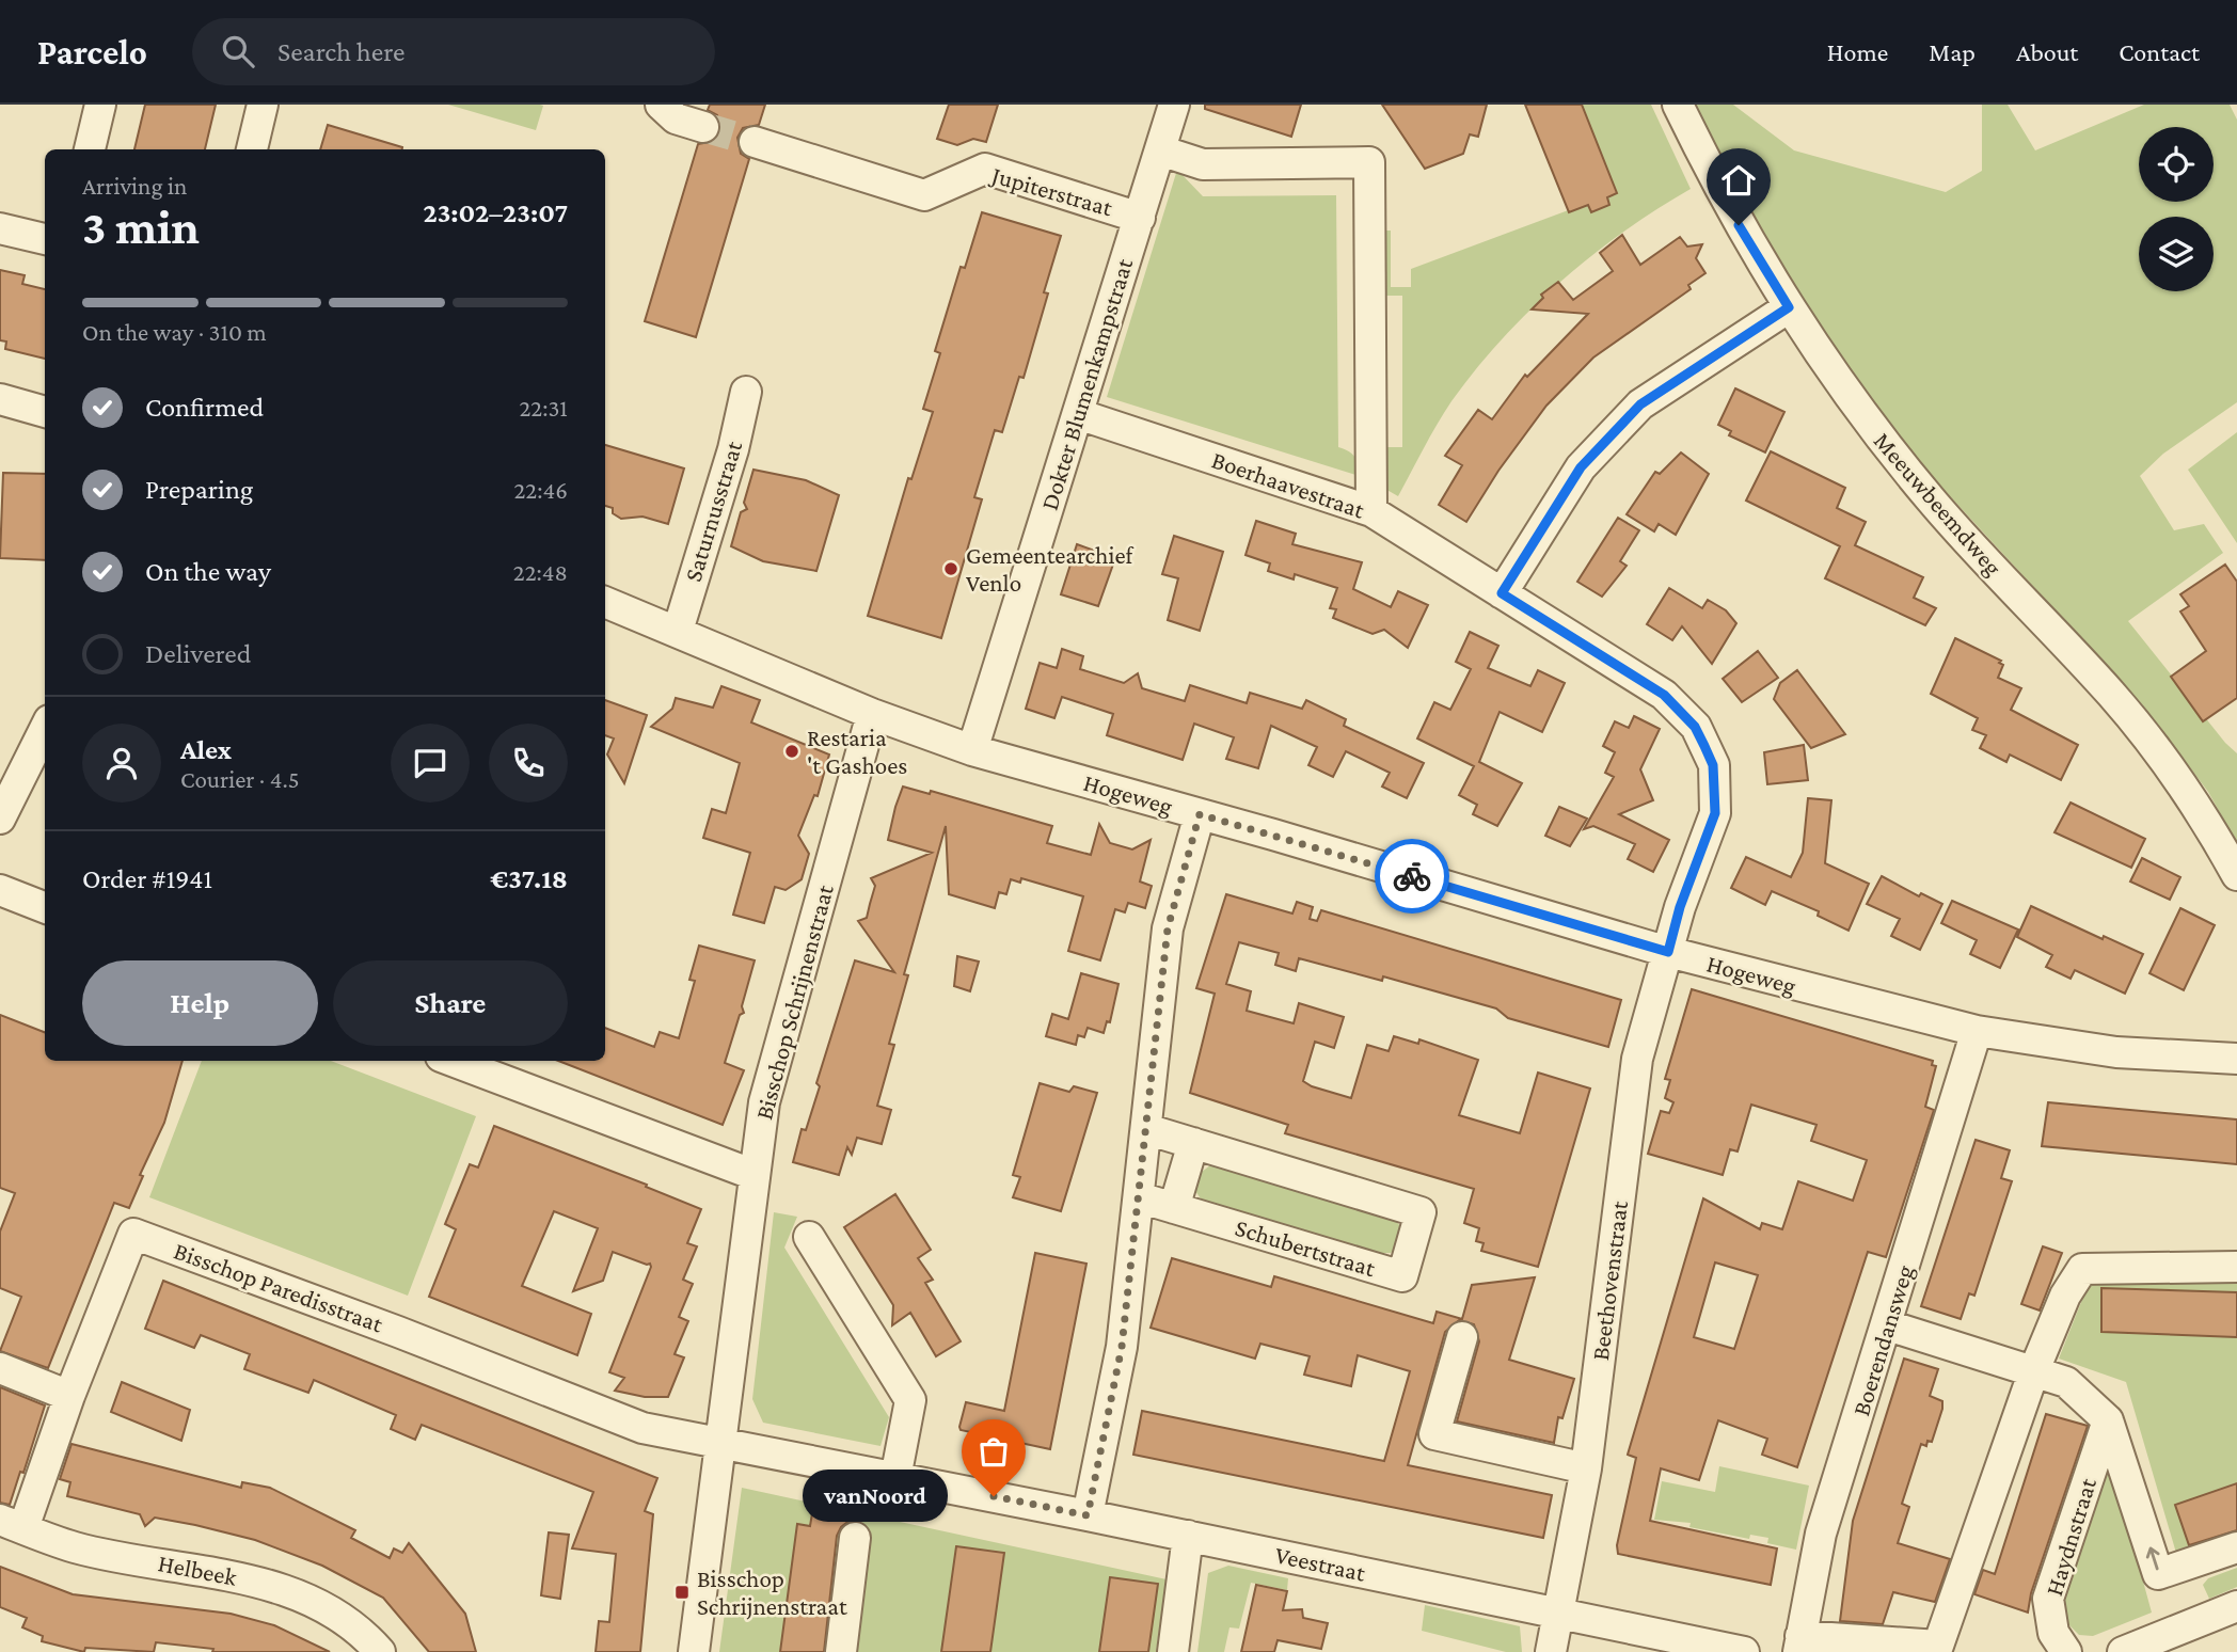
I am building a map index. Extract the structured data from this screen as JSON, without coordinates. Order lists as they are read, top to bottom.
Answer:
{
  "streets": {
    "street": [
      "Jupiterstraat",
      "Dokter Blumenkampstraat",
      "Boerhaavestraat",
      "Meeuwbeemdweg",
      "Saturnusstraat",
      "Hogeweg",
      "Bisschop Schrijnenstraat",
      "Schubertstraat",
      "Beethovenstraat",
      "Bisschop Paredisstraat",
      "Boerendansweg",
      "Haydnstraat",
      "Veestraat",
      "Helbeek"
    ]
  },
  "crossings": [
    ["Jupiterstraat", "Dokter Blumenkampstraat"],
    ["Dokter Blumenkampstraat", "Boerhaavestraat"],
    ["Dokter Blumenkampstraat", "Hogeweg"],
    ["Boerhaavestraat", "Hogeweg"],
    ["Boerhaavestraat", "Beethovenstraat"],
    ["Saturnusstraat", "Hogeweg"],
    ["Hogeweg", "Bisschop Schrijnenstraat"],
    ["Hogeweg", "Beethovenstraat"],
    ["Hogeweg", "Boerendansweg"],
    ["Bisschop Schrijnenstraat", "Bisschop Paredisstraat"],
    ["Bisschop Schrijnenstraat", "Veestraat"],
    ["Beethovenstraat", "Veestraat"],
    ["Bisschop Paredisstraat", "Veestraat"],
    ["Bisschop Paredisstraat", "Helbeek"],
    ["Boerendansweg", "Haydnstraat"]
  ],
  "places": {
    "other": ["Gemeentearchief Venlo", "Restaria 't Gashoes", "vanNoord"],
    "transit": ["Bisschop Schrijnenstraat"]
  },
  "page": {
    "header": "Parcelo",
    "search": "Search here",
    "nav": [
      "Home",
      "Map",
      "About",
      "Contact"
    ],
    "heading": ["3 min", "Arriving in", "23:02–23:07"],
    "panel": [
      "Alex",
      "Courier · 4.5",
      "Order #1941",
      "€37.18"
    ],
    "bar": "On the way · 310 m",
    "list": [
      ["Confirmed", "22:31"],
      ["Preparing", "22:46"],
      ["On the way", "22:48"],
      "Delivered"
    ],
    "buttons": ["Help", "Share"],
    "bubble": "vanNoord"
  }
}
